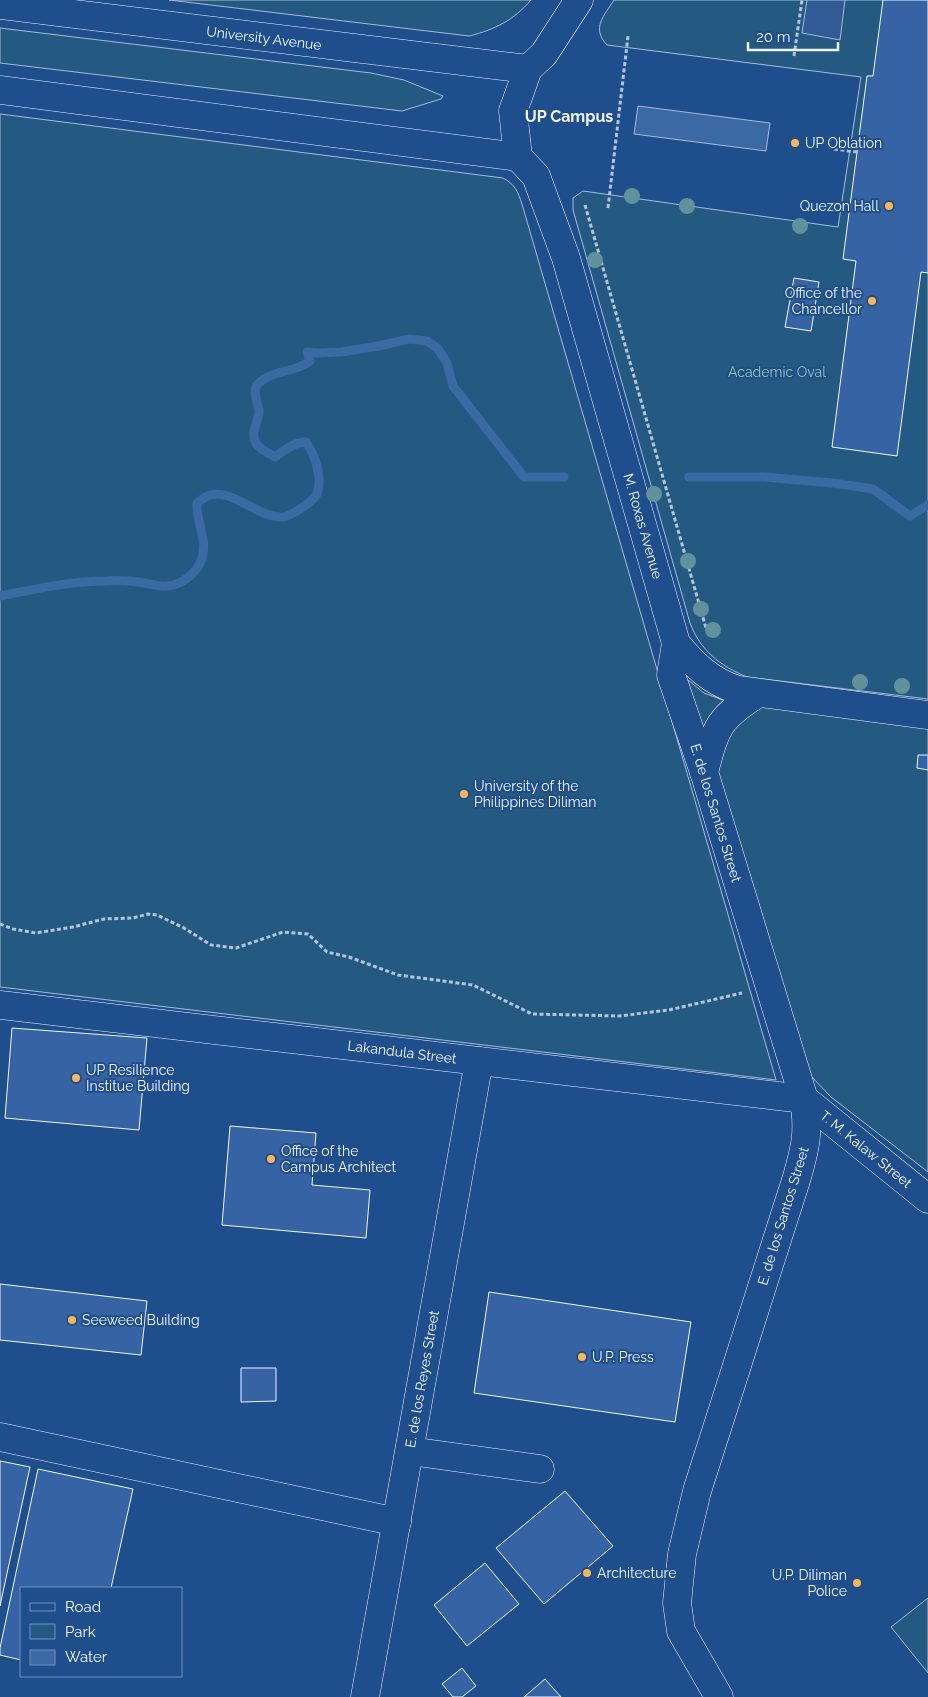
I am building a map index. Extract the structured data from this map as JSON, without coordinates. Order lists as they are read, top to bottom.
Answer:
{
  "streets": {
    "street": [
      "University Avenue",
      "M. Roxas Avenue",
      "E. de los Santos Street",
      "Lakandula Street",
      "T. M. Kalaw Street",
      "E. de los Reyes Street"
    ]
  },
  "crossings": [
    ["M. Roxas Avenue", "E. de los Santos Street"],
    ["E. de los Santos Street", "Lakandula Street"],
    ["E. de los Santos Street", "T. M. Kalaw Street"],
    ["Lakandula Street", "T. M. Kalaw Street"],
    ["Lakandula Street", "E. de los Reyes Street"]
  ],
  "districts": ["UP Campus"],
  "parks": ["Academic Oval"],
  "places": [
    "UP Oblation",
    "Quezon Hall",
    "Office of the Chancellor",
    "University of the Philippines Diliman",
    "UP Resilience Institue Building",
    "Office of the Campus Architect",
    "Seeweed Building",
    "U.P. Press",
    "Architecture",
    "U.P. Diliman Police"
  ],
  "legend": ["Road", "Park", "Water"],
  "scale_bar": "20 m"
}
